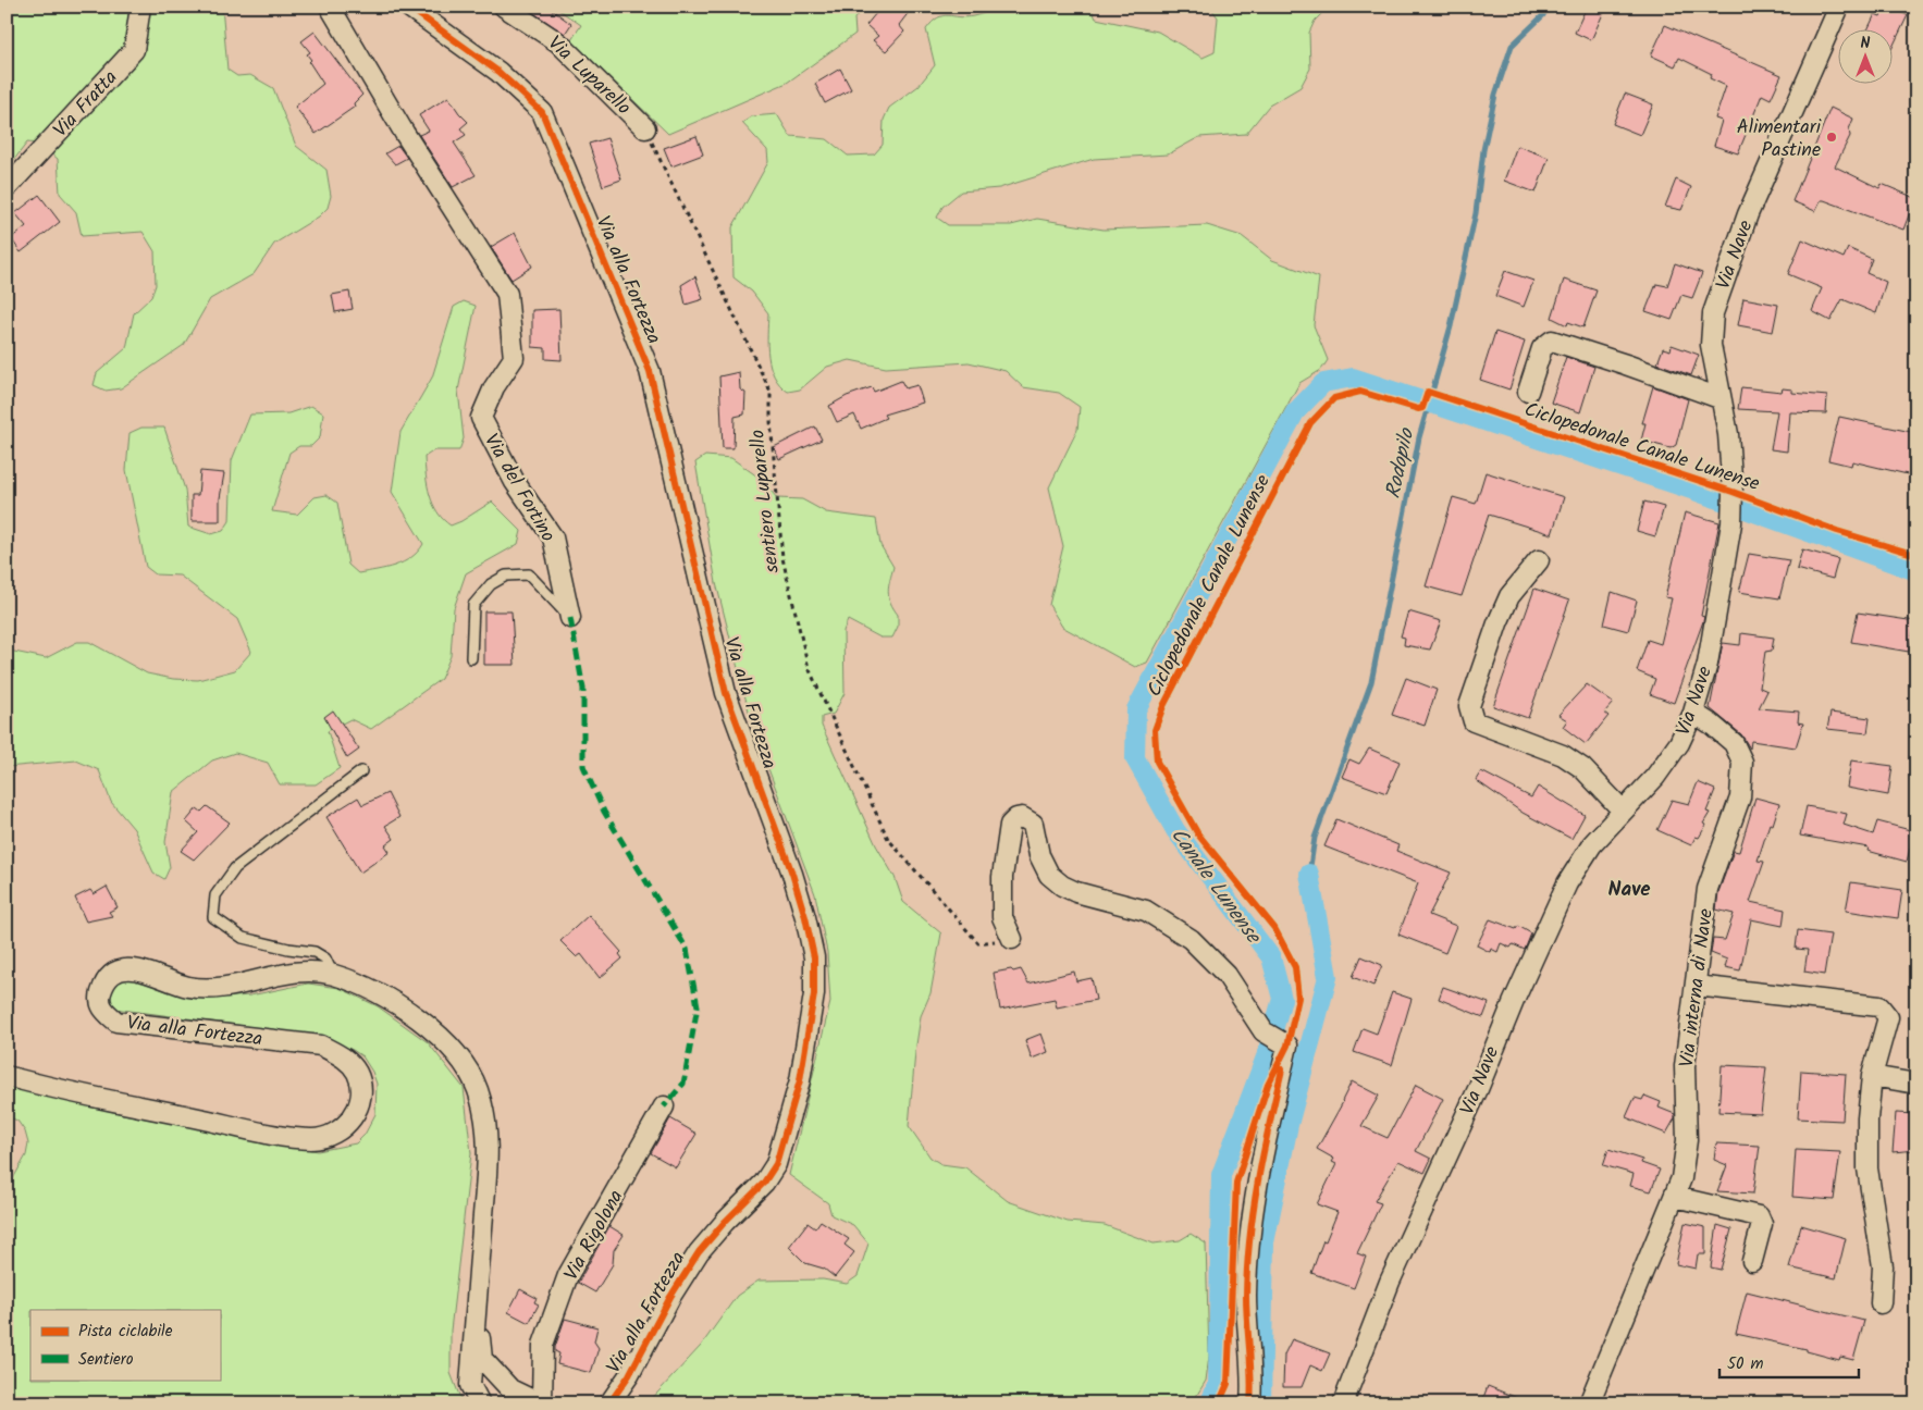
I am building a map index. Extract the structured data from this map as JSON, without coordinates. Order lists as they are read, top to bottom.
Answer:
{
  "streets": {
    "street": [
      "Via Luparello",
      "Via Fratta",
      "Via Nave",
      "Via alla Fortezza",
      "Via del Fortino",
      "Via interna di Nave",
      "Via Rigolona"
    ],
    "path": ["sentiero Luparello"],
    "cycle path": ["Ciclopedonale Canale Lunense"]
  },
  "crossings": [
    ["Via Luparello", "sentiero Luparello"],
    ["Via Nave", "Via interna di Nave"],
    ["Via alla Fortezza", "Via Rigolona"]
  ],
  "districts": ["Nave"],
  "water": ["Rodopilo", "Canale Lunense"],
  "places": ["Alimentari Pastine"],
  "legend": ["Pista ciclabile", "Sentiero"],
  "scale_bar": "50 m",
  "north": "top"
}
